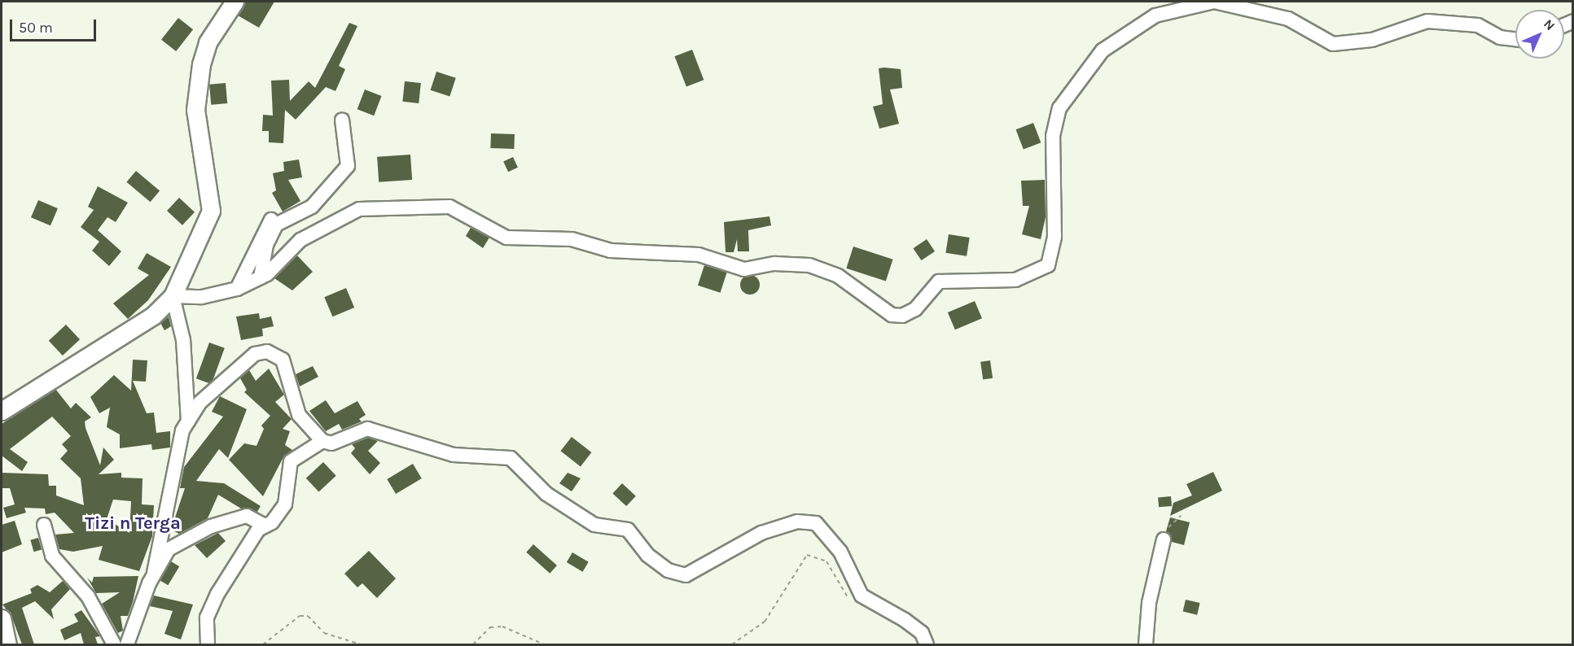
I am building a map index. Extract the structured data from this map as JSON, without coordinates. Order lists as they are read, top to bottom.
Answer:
{
  "districts": ["Tizi n Terga"],
  "scale_bar": "50 m",
  "north": "top right"
}
